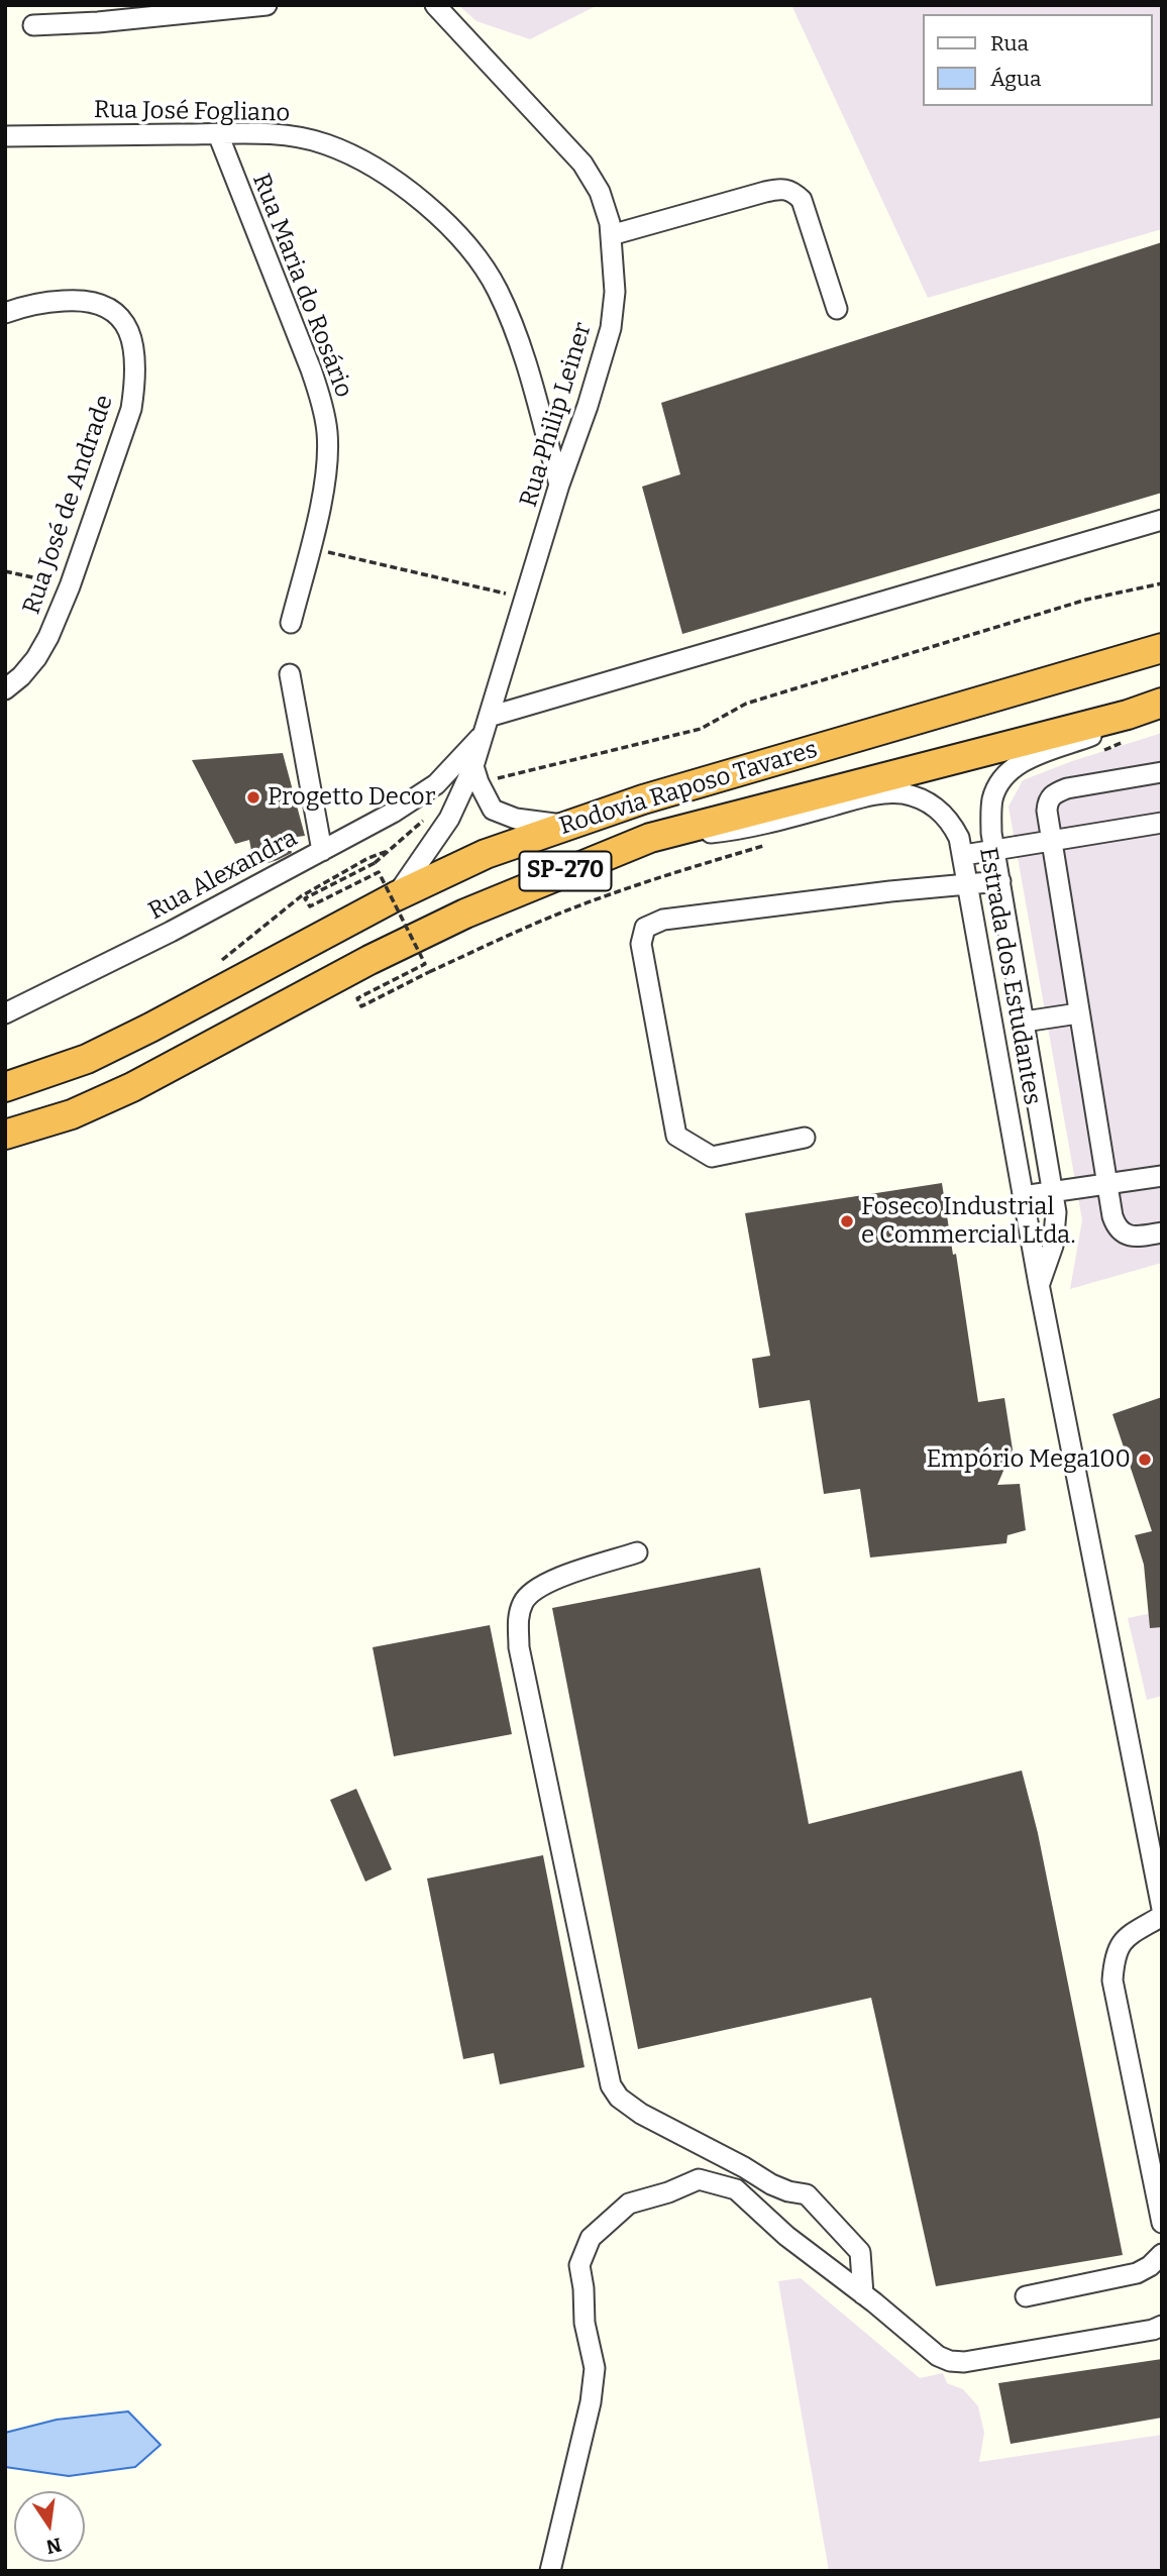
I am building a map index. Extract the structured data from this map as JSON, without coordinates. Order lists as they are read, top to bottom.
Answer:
{
  "streets": {
    "highway": ["Rodovia Raposo Tavares", "SP-270"],
    "street": [
      "Rua José Fogliano",
      "Rua Maria do Rosário",
      "Rua Philip Leiner",
      "Rua José de Andrade",
      "Rua Alexandra",
      "Estrada dos Estudantes"
    ]
  },
  "crossings": [
    ["Rua José Fogliano", "Rua Maria do Rosário"],
    ["Rua José Fogliano", "Rua Philip Leiner"],
    ["Rua Philip Leiner", "Rodovia Raposo Tavares"],
    ["Rua Philip Leiner", "Rua Alexandra"],
    ["Rodovia Raposo Tavares", "Estrada dos Estudantes"]
  ],
  "places": ["Progetto Decor", "Foseco Industrial e Commercial Ltda.", "Empório Mega100"],
  "legend": ["Rua", "Água"],
  "north": "bottom"
}
